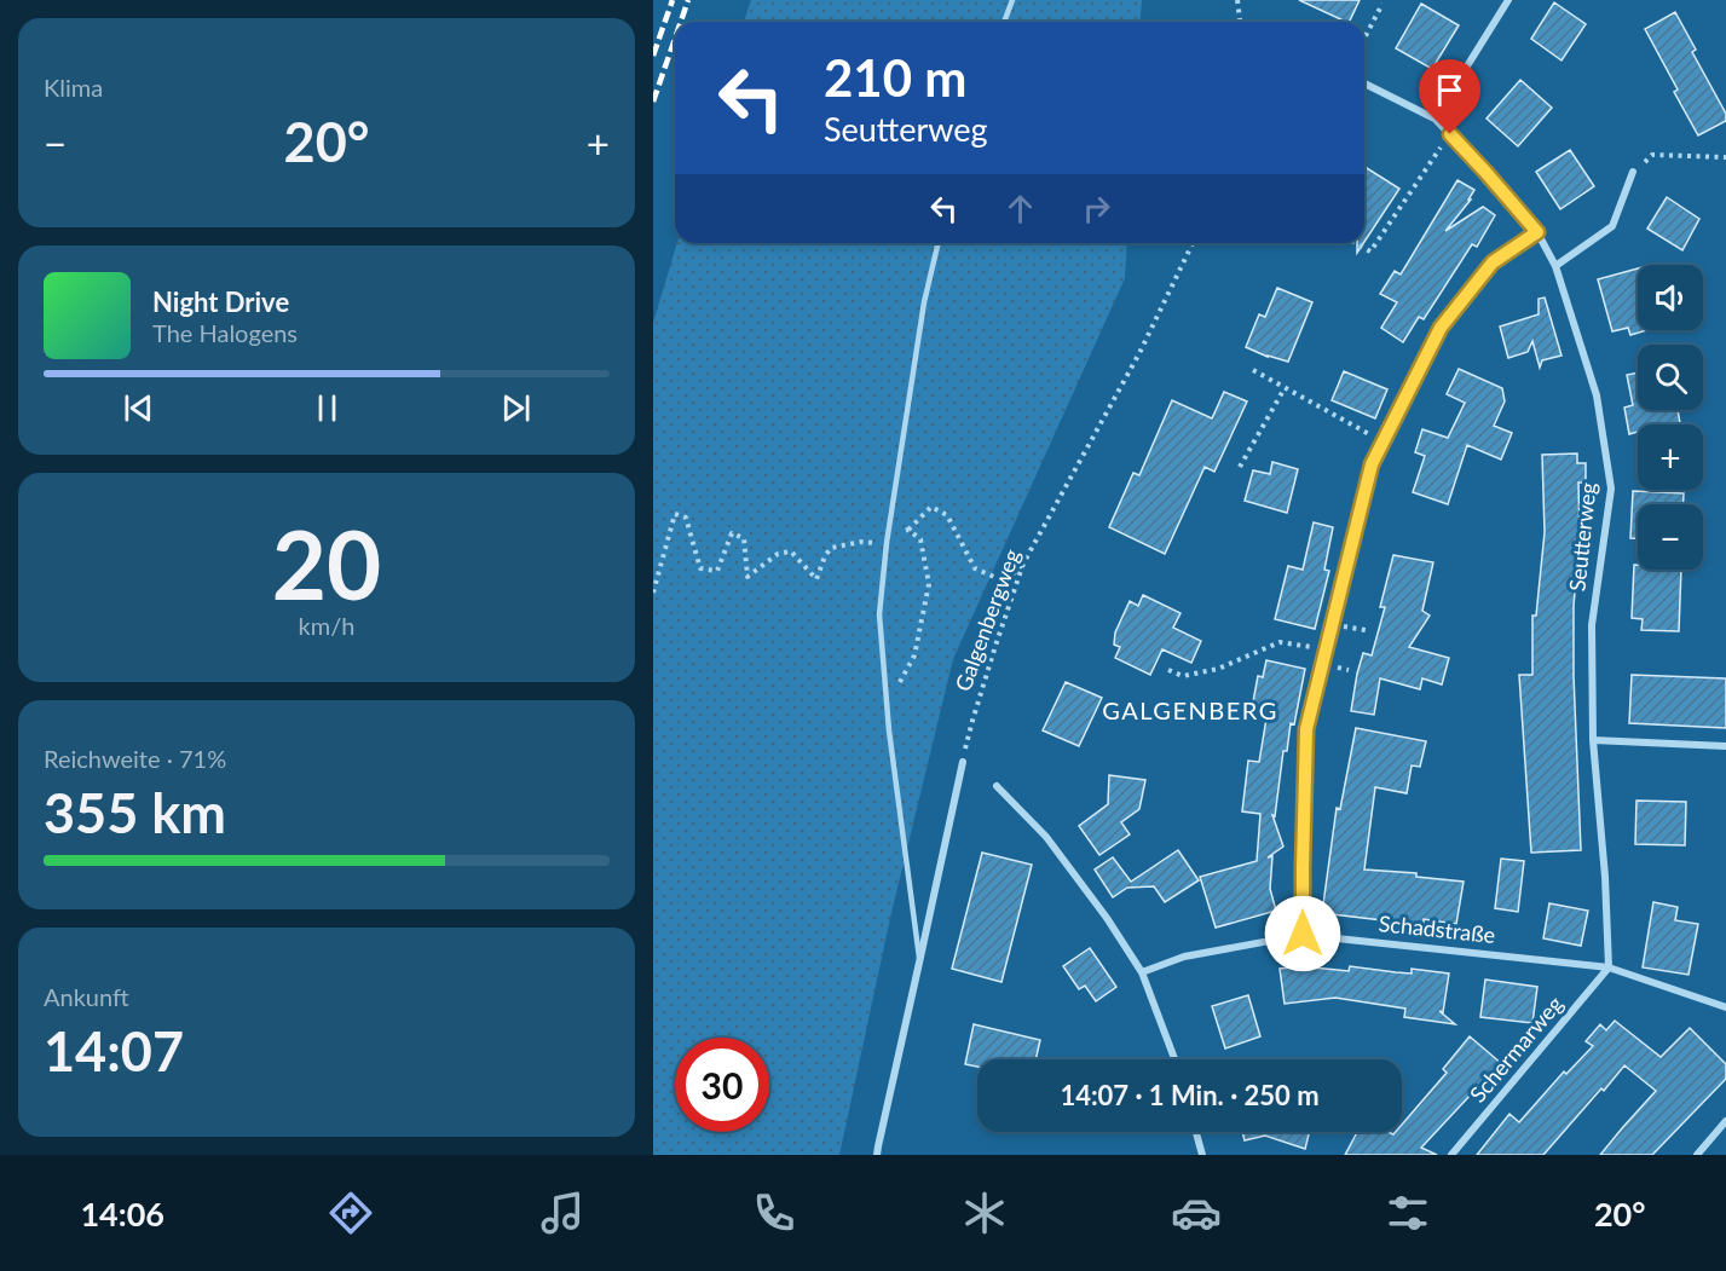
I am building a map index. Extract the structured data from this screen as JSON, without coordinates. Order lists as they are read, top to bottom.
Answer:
{
  "streets": {
    "street": ["Seutterweg", "Schadstraße", "Schermarweg"],
    "path": ["Galgenbergweg"]
  },
  "crossings": [
    ["Seutterweg", "Schadstraße"],
    ["Seutterweg", "Schermarweg"],
    ["Schadstraße", "Schermarweg"]
  ],
  "districts": ["GALGENBERG"],
  "page": {
    "tile": [
      "Klima",
      ["20", "km/h"],
      ["Reichweite · 71%", "355 km"],
      ["Ankunft", "14:07"]
    ],
    "turn": ["210 m", "Seutterweg"],
    "heat": ["−", "20°", "+"],
    "map_buttons": ["+", "−"],
    "song": ["Night Drive", "The Halogens"],
    "limit": "30",
    "trip": "14:07 · 1 Min. · 250 m",
    "tabs": ["14:06", "20°"]
  }
}
